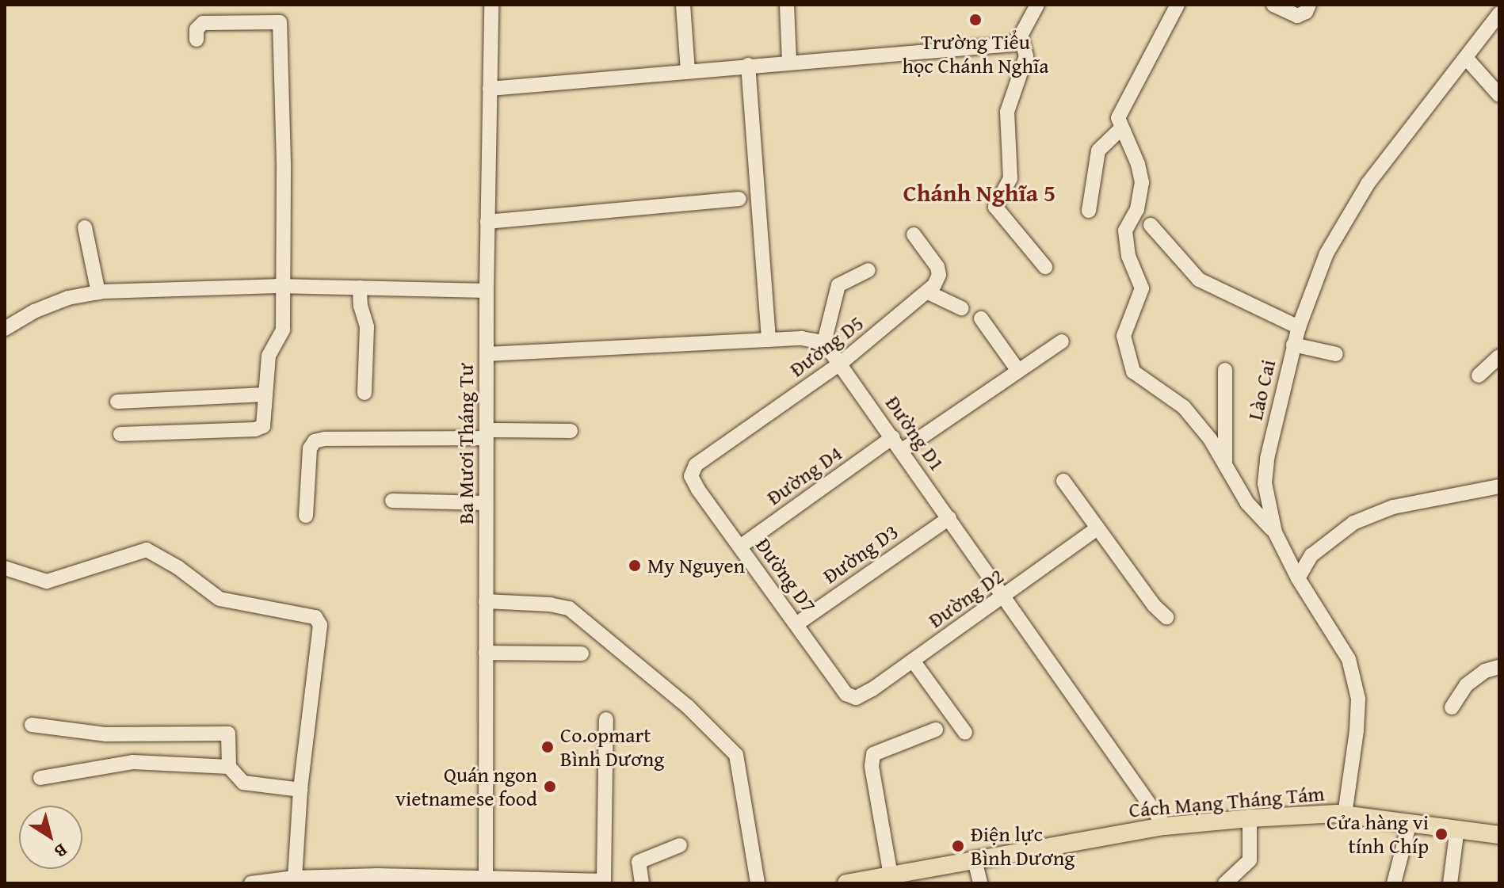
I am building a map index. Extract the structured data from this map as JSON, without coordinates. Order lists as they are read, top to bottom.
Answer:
{
  "streets": {
    "main road": ["Cách Mạng Tháng Tám"],
    "street": [
      "Đường D5",
      "Lào Cai",
      "Đường D1",
      "Ba Mươi Tháng Tư",
      "Đường D4",
      "Đường D3",
      "Đường D7",
      "Đường D2"
    ]
  },
  "crossings": [
    ["Đường D5", "Đường D1"],
    ["Đường D5", "Đường D7"],
    ["Lào Cai", "Cách Mạng Tháng Tám"],
    ["Đường D1", "Đường D4"],
    ["Đường D1", "Đường D3"],
    ["Đường D1", "Đường D2"],
    ["Đường D1", "Cách Mạng Tháng Tám"],
    ["Đường D4", "Đường D7"],
    ["Đường D3", "Đường D7"],
    ["Đường D7", "Đường D2"]
  ],
  "districts": ["Chánh Nghĩa 5"],
  "places": [
    "Trường Tiểu học Chánh Nghĩa",
    "My Nguyen",
    "Co.opmart Bình Dương",
    "Quán ngon vietnamese food",
    "Cửa hàng vi tính Chíp",
    "Điện lực Bình Dương"
  ],
  "north": "bottom right"
}
